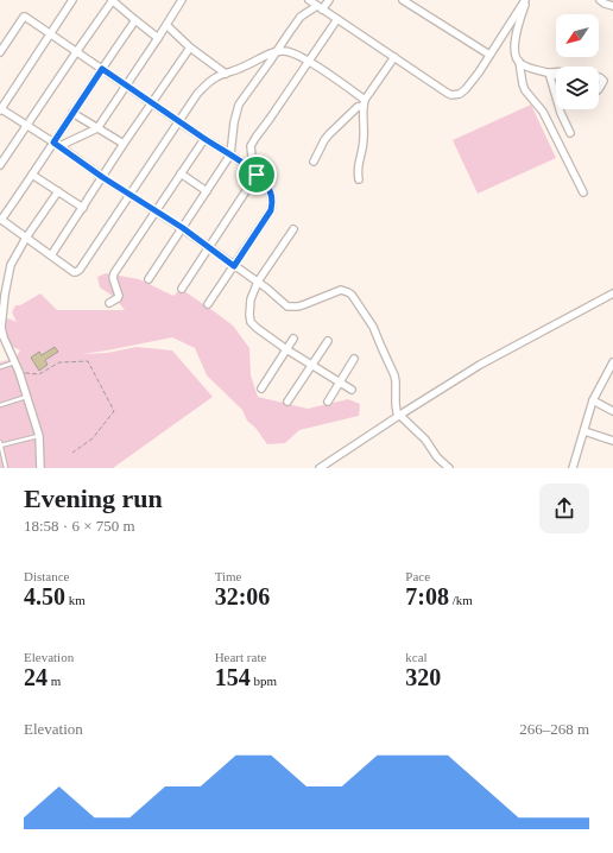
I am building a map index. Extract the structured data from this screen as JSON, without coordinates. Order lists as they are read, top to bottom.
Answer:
{
  "north": "bottom left",
  "page": {
    "heading": ["Evening run", "18:58 · 6 × 750 m"],
    "stats": [
      ["Distance", "4.50 km"],
      ["Time", "32:06"],
      ["Pace", "7:08 /km"],
      ["Elevation", "24 m"],
      ["Heart rate", "154 bpm"],
      ["kcal", "320"]
    ],
    "chart": ["Elevation", "266–268 m"]
  }
}
